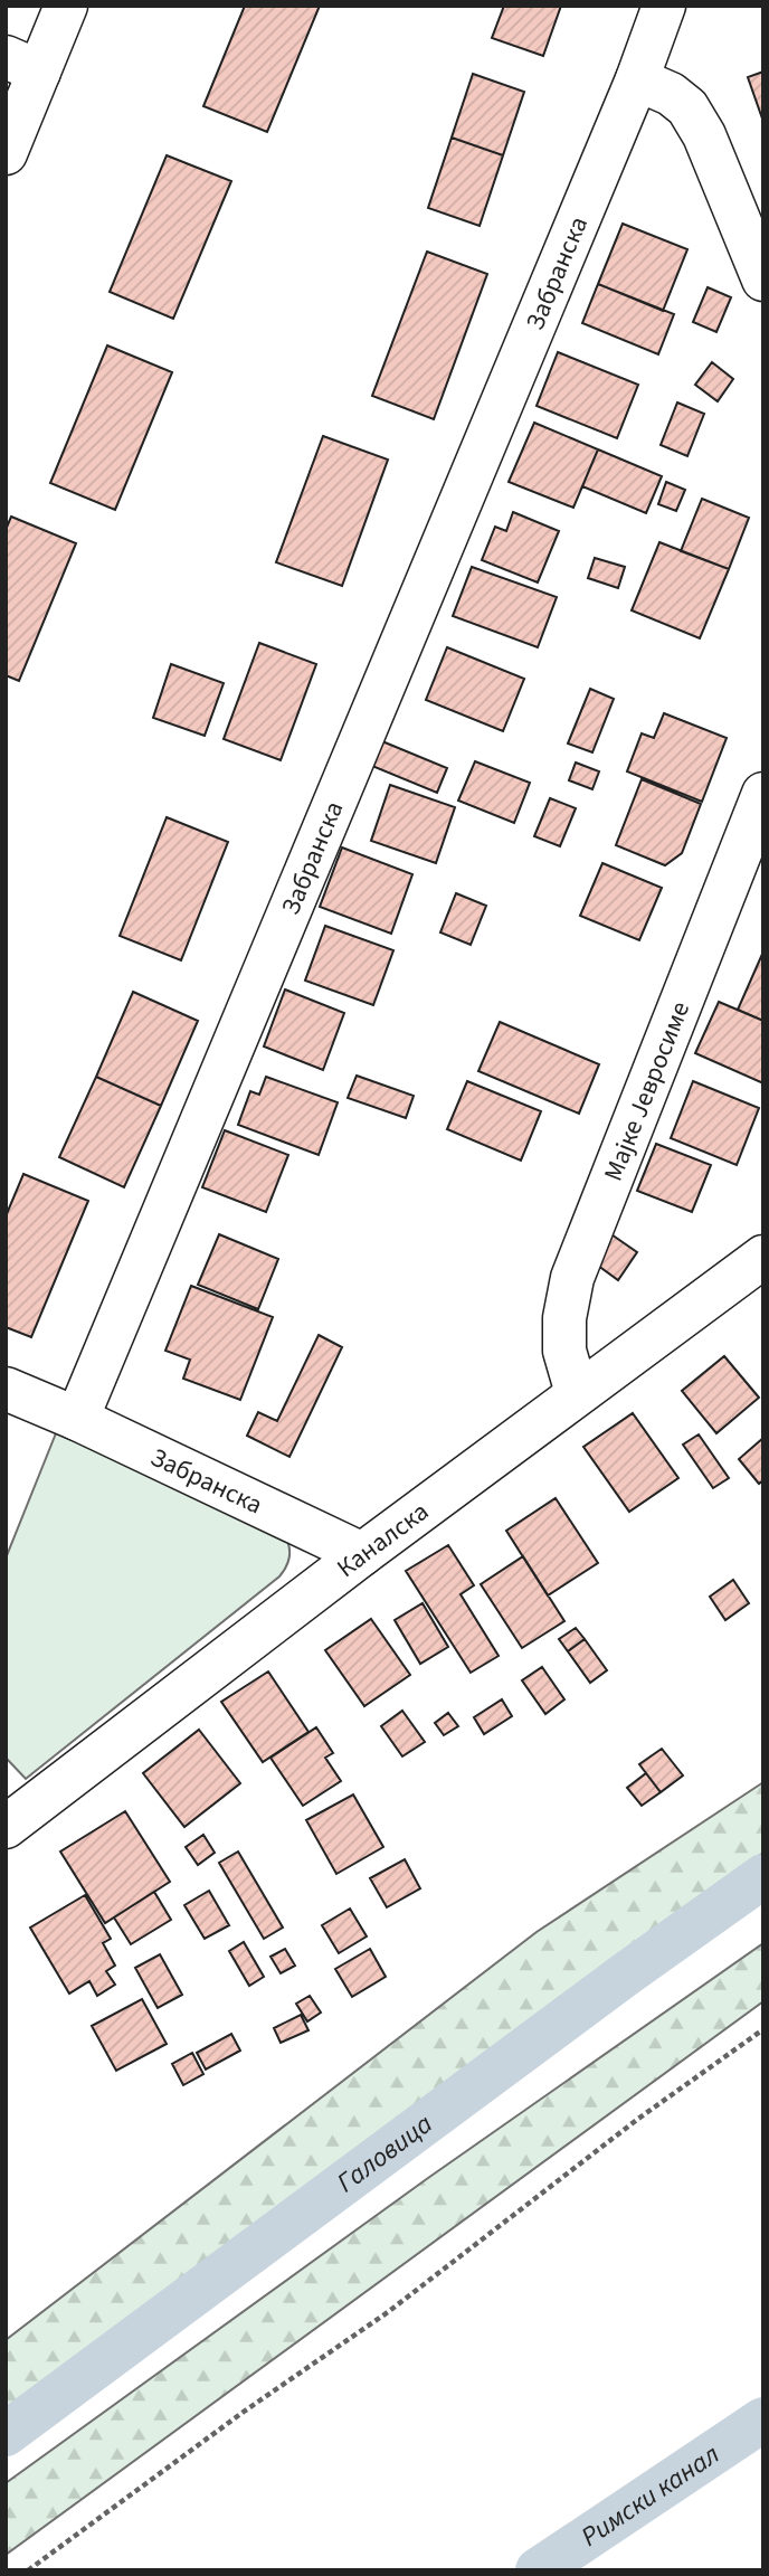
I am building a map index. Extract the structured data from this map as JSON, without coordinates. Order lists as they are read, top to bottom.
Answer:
{
  "streets": {
    "street": ["Забранска", "Мајке Јевросиме", "Каналска"]
  },
  "crossings": [
    ["Забранска", "Каналска"],
    ["Мајке Јевросиме", "Каналска"]
  ],
  "water": ["Галовица", "Римски канал"]
}
